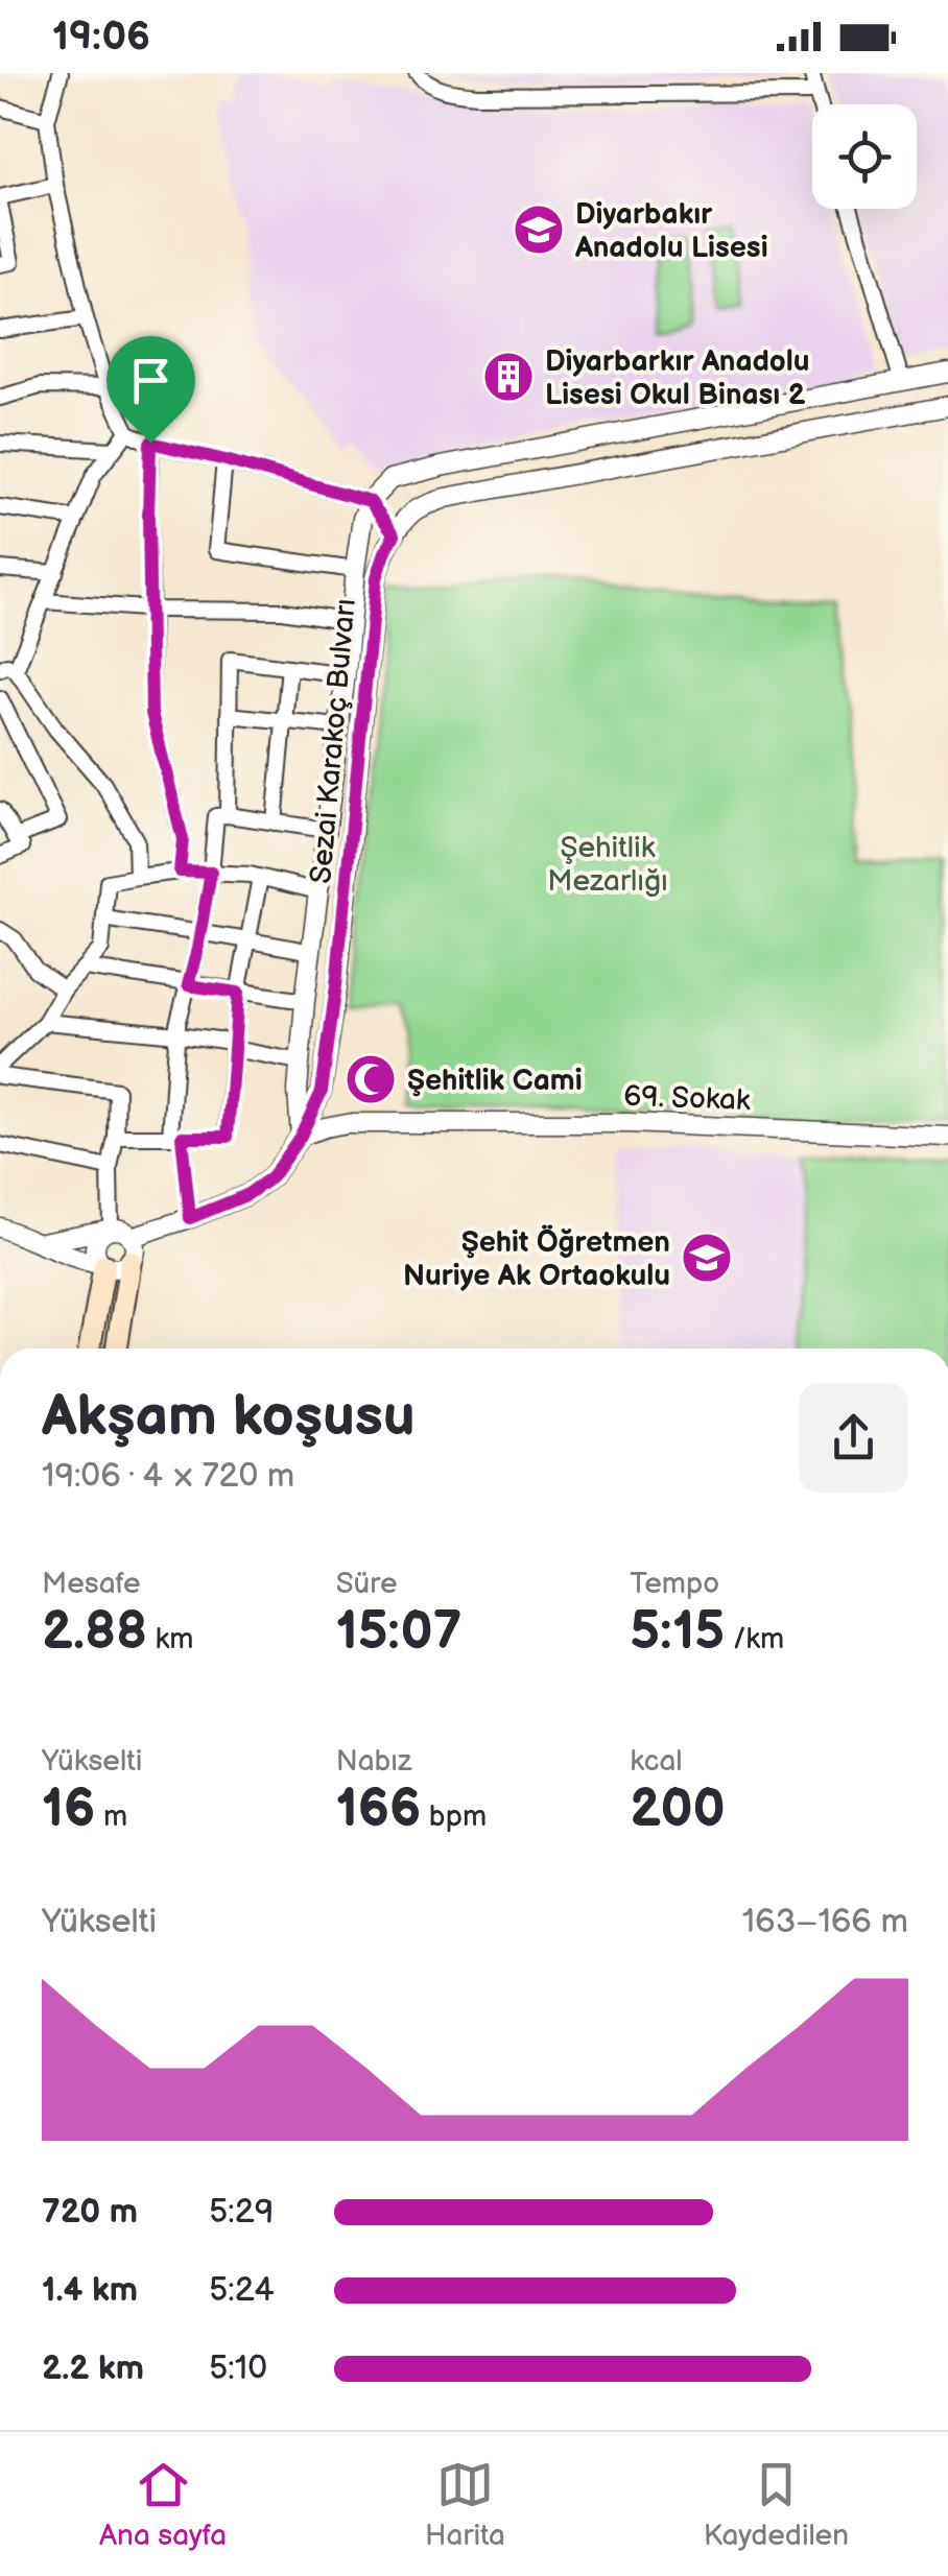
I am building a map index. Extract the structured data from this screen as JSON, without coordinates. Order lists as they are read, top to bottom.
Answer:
{
  "streets": {
    "street": ["Sezai Karakoç Bulvarı", "69. Sokak"]
  },
  "crossings": [
    ["Sezai Karakoç Bulvarı", "69. Sokak"]
  ],
  "parks": ["Şehitlik Mezarlığı"],
  "places": {
    "school or university": ["Diyarbakır Anadolu Lisesi", "Şehit Öğretmen Nuriye Ak Ortaokulu"],
    "building": ["Diyarbarkır Anadolu Lisesi Okul Binası 2"],
    "mosque": ["Şehitlik Cami"]
  },
  "page": {
    "status": "19:06",
    "heading": ["Akşam koşusu", "19:06 · 4 × 720 m"],
    "stats": [
      ["Mesafe", "2.88 km"],
      ["Süre", "15:07"],
      ["Tempo", "5:15 /km"],
      ["Yükselti", "16 m"],
      ["Nabız", "166 bpm"],
      ["kcal", "200"]
    ],
    "chart": ["Yükselti", "163–166 m"],
    "list": [
      {
        "name": "720 m",
        "note": "5:29"
      },
      {
        "name": "1.4 km",
        "note": "5:24"
      },
      {
        "name": "2.2 km",
        "note": "5:10"
      }
    ],
    "tabs": ["Ana sayfa", "Harita", "Kaydedilen"]
  }
}
